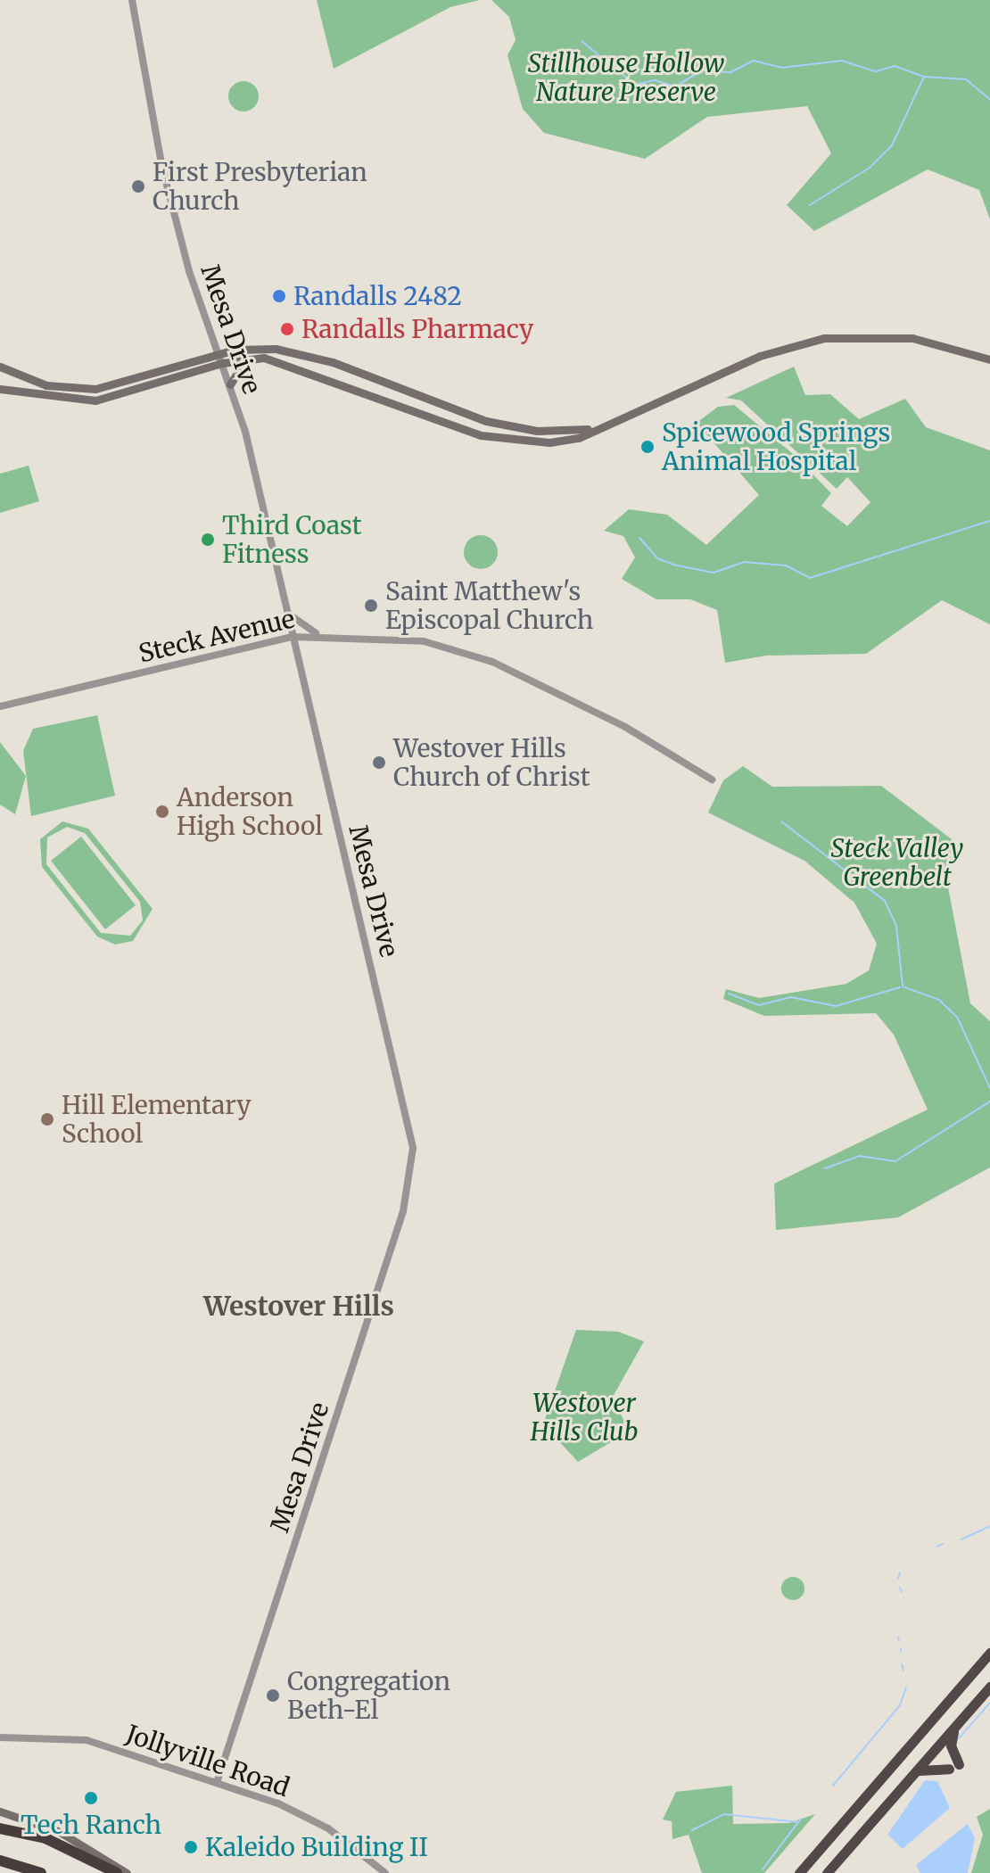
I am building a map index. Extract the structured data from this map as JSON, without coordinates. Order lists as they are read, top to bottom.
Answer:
{
  "streets": {
    "street": ["Mesa Drive", "Steck Avenue", "Jollyville Road"]
  },
  "crossings": [
    ["Mesa Drive", "Steck Avenue"],
    ["Mesa Drive", "Jollyville Road"]
  ],
  "districts": ["Westover Hills"],
  "parks": ["Stillhouse Hollow Nature Preserve", "Steck Valley Greenbelt", "Westover Hills Club"],
  "places": [
    "First Presbyterian Church",
    "Randalls 2482",
    "Randalls Pharmacy",
    "Spicewood Springs Animal Hospital",
    "Third Coast Fitness",
    "Saint Matthew's Episcopal Church",
    "Westover Hills Church of Christ",
    "Anderson High School",
    "Hill Elementary School",
    "Congregation Beth-El",
    "Tech Ranch",
    "Kaleido Building II"
  ]
}
